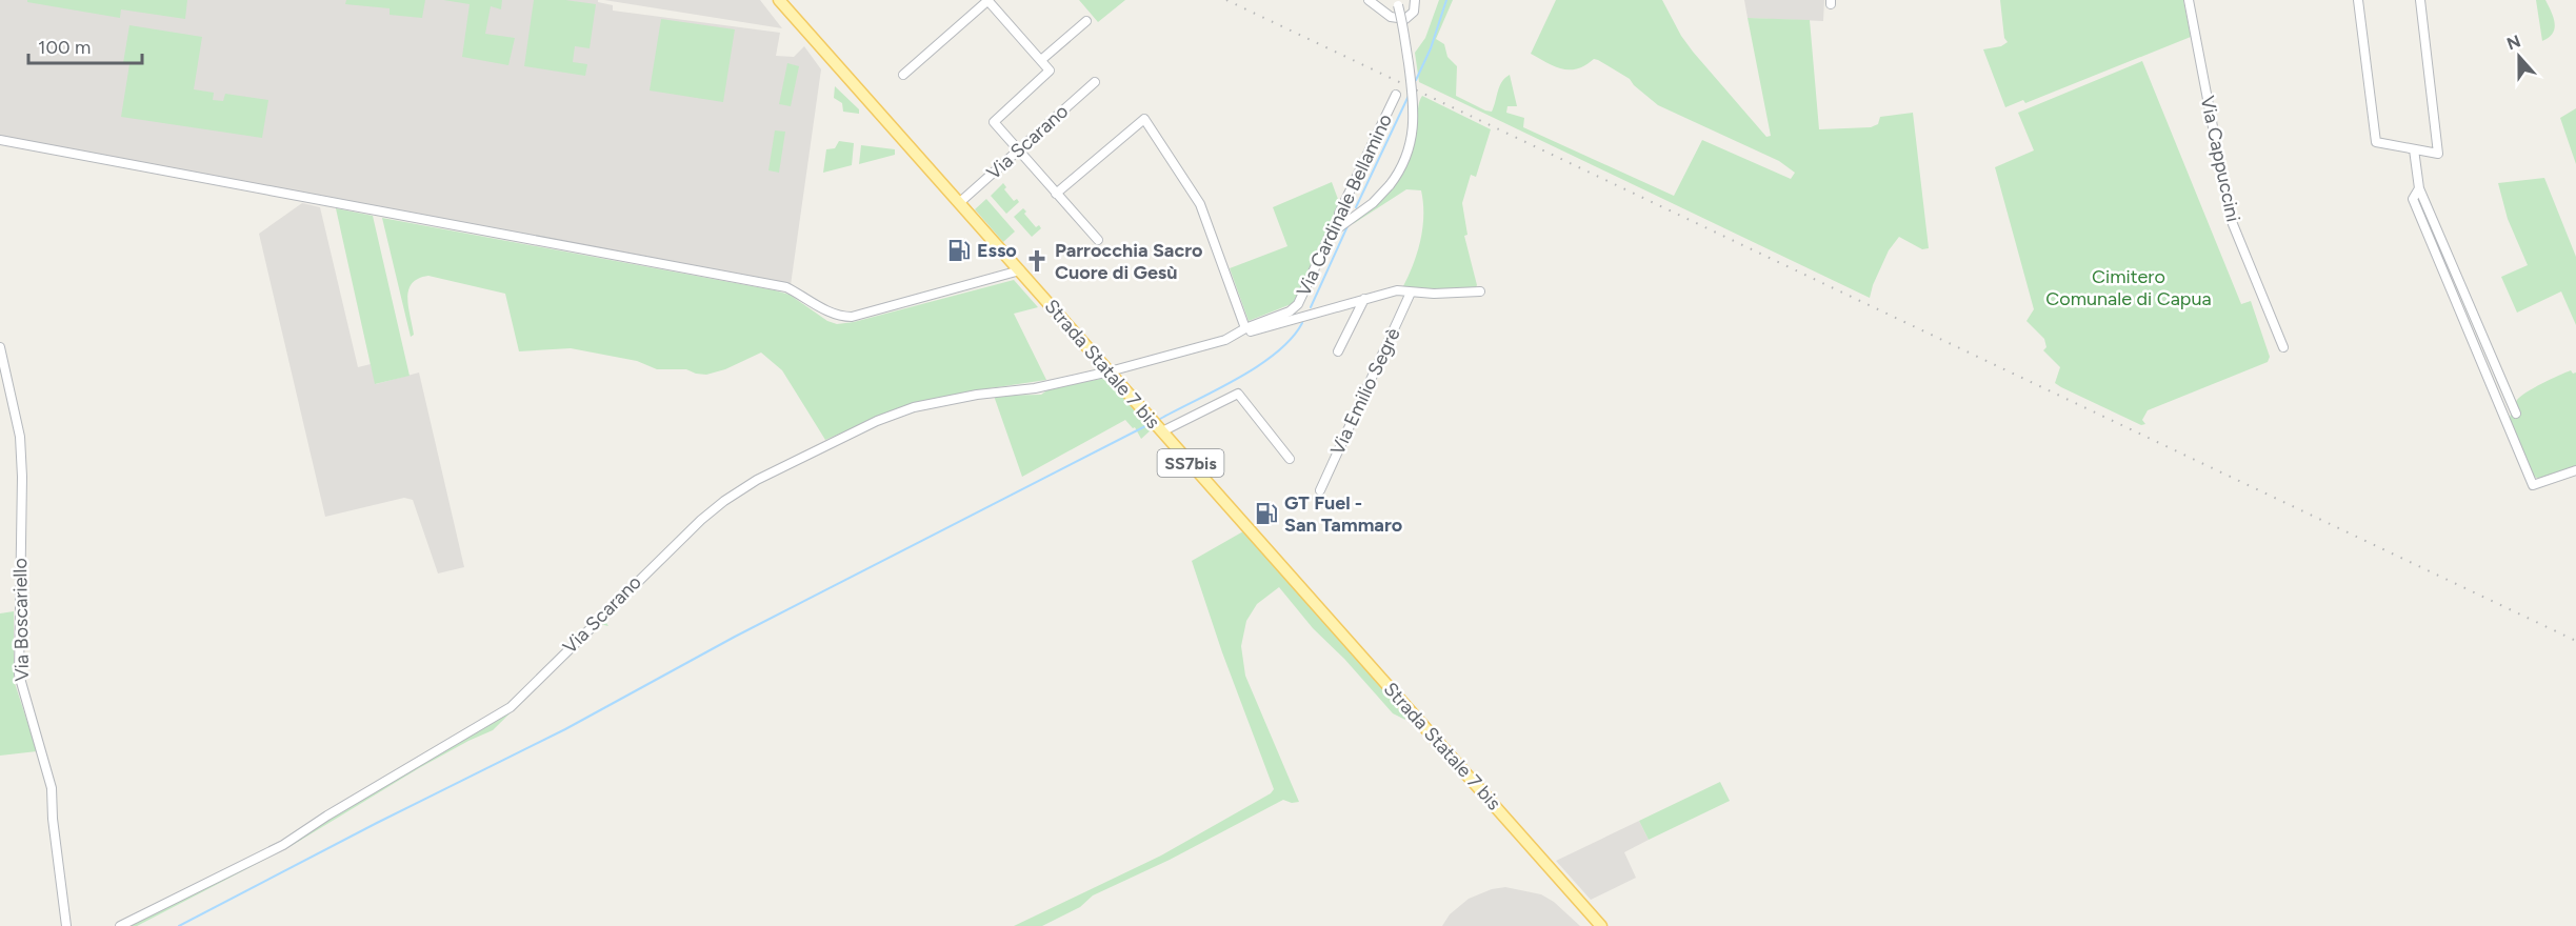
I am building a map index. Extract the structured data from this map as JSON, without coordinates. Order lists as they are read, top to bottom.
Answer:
{
  "streets": {
    "main road": ["Strada Statale 7 bis", "SS7bis"],
    "street": [
      "Via Scarano",
      "Via Cappuccini",
      "Via Cardinale Bellamino",
      "Via Emilio Segrè",
      "Via Boscariello"
    ]
  },
  "crossings": [
    ["Via Scarano", "Via Cardinale Bellamino"],
    ["Via Scarano", "Strada Statale 7 bis"],
    ["Via Cardinale Bellamino", "Strada Statale 7 bis"]
  ],
  "parks": ["Cimitero Comunale di Capua"],
  "places": {
    "fuel station": ["Esso", "GT Fuel - San Tammaro"],
    "church": ["Parrocchia Sacro Cuore di Gesù"]
  },
  "scale_bar": "100 m",
  "north": "top"
}
